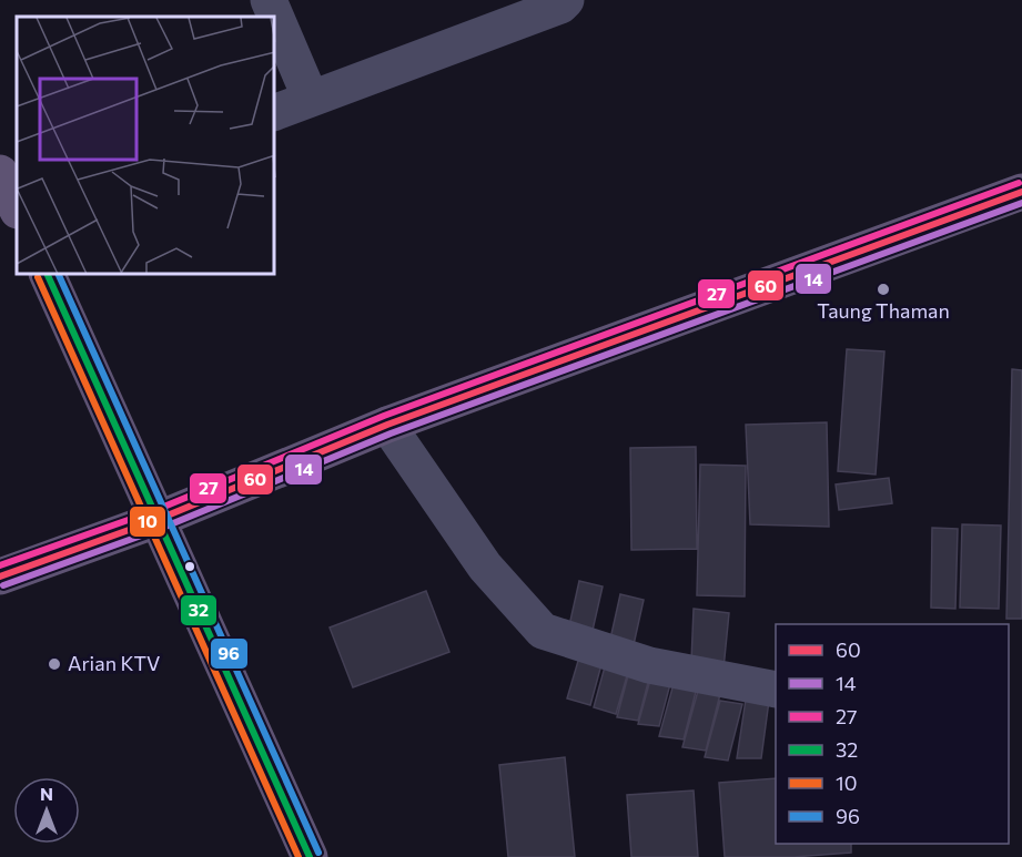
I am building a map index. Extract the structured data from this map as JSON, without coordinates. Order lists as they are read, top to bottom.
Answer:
{
  "places": ["Taung Thaman", "Arian KTV"],
  "lines": [
    "transit line 27",
    "transit line 60",
    "transit line 14",
    "transit line 32",
    "transit line 96",
    "transit line 10"
  ],
  "legend": [
    "60",
    "14",
    "27",
    "32",
    "10",
    "96"
  ],
  "north": "top"
}
